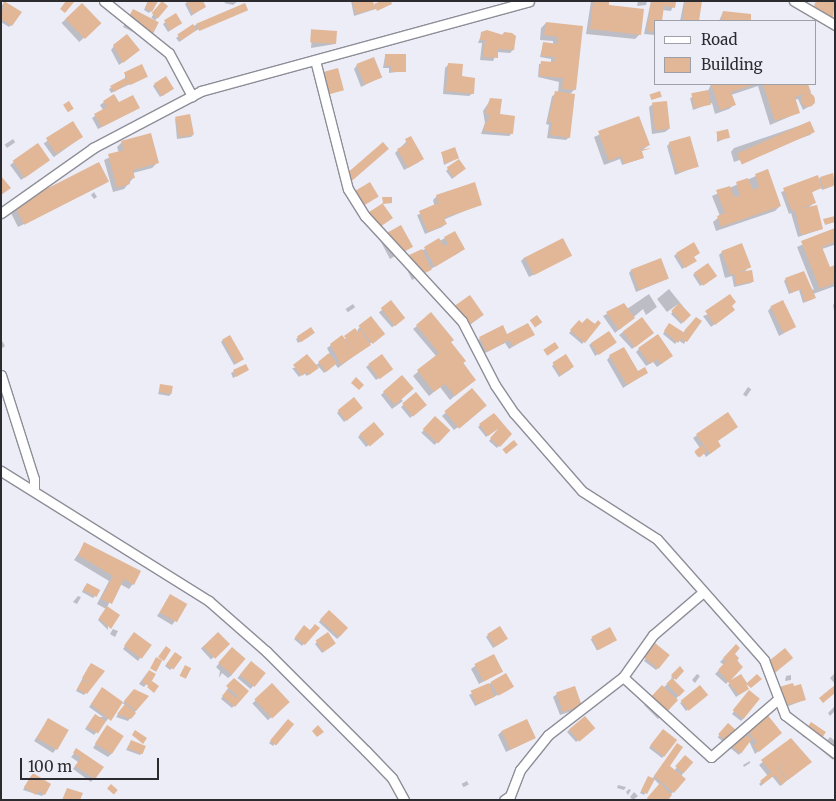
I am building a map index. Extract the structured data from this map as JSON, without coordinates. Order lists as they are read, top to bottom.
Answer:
{
  "legend": ["Road", "Building"],
  "scale_bar": "100 m"
}
